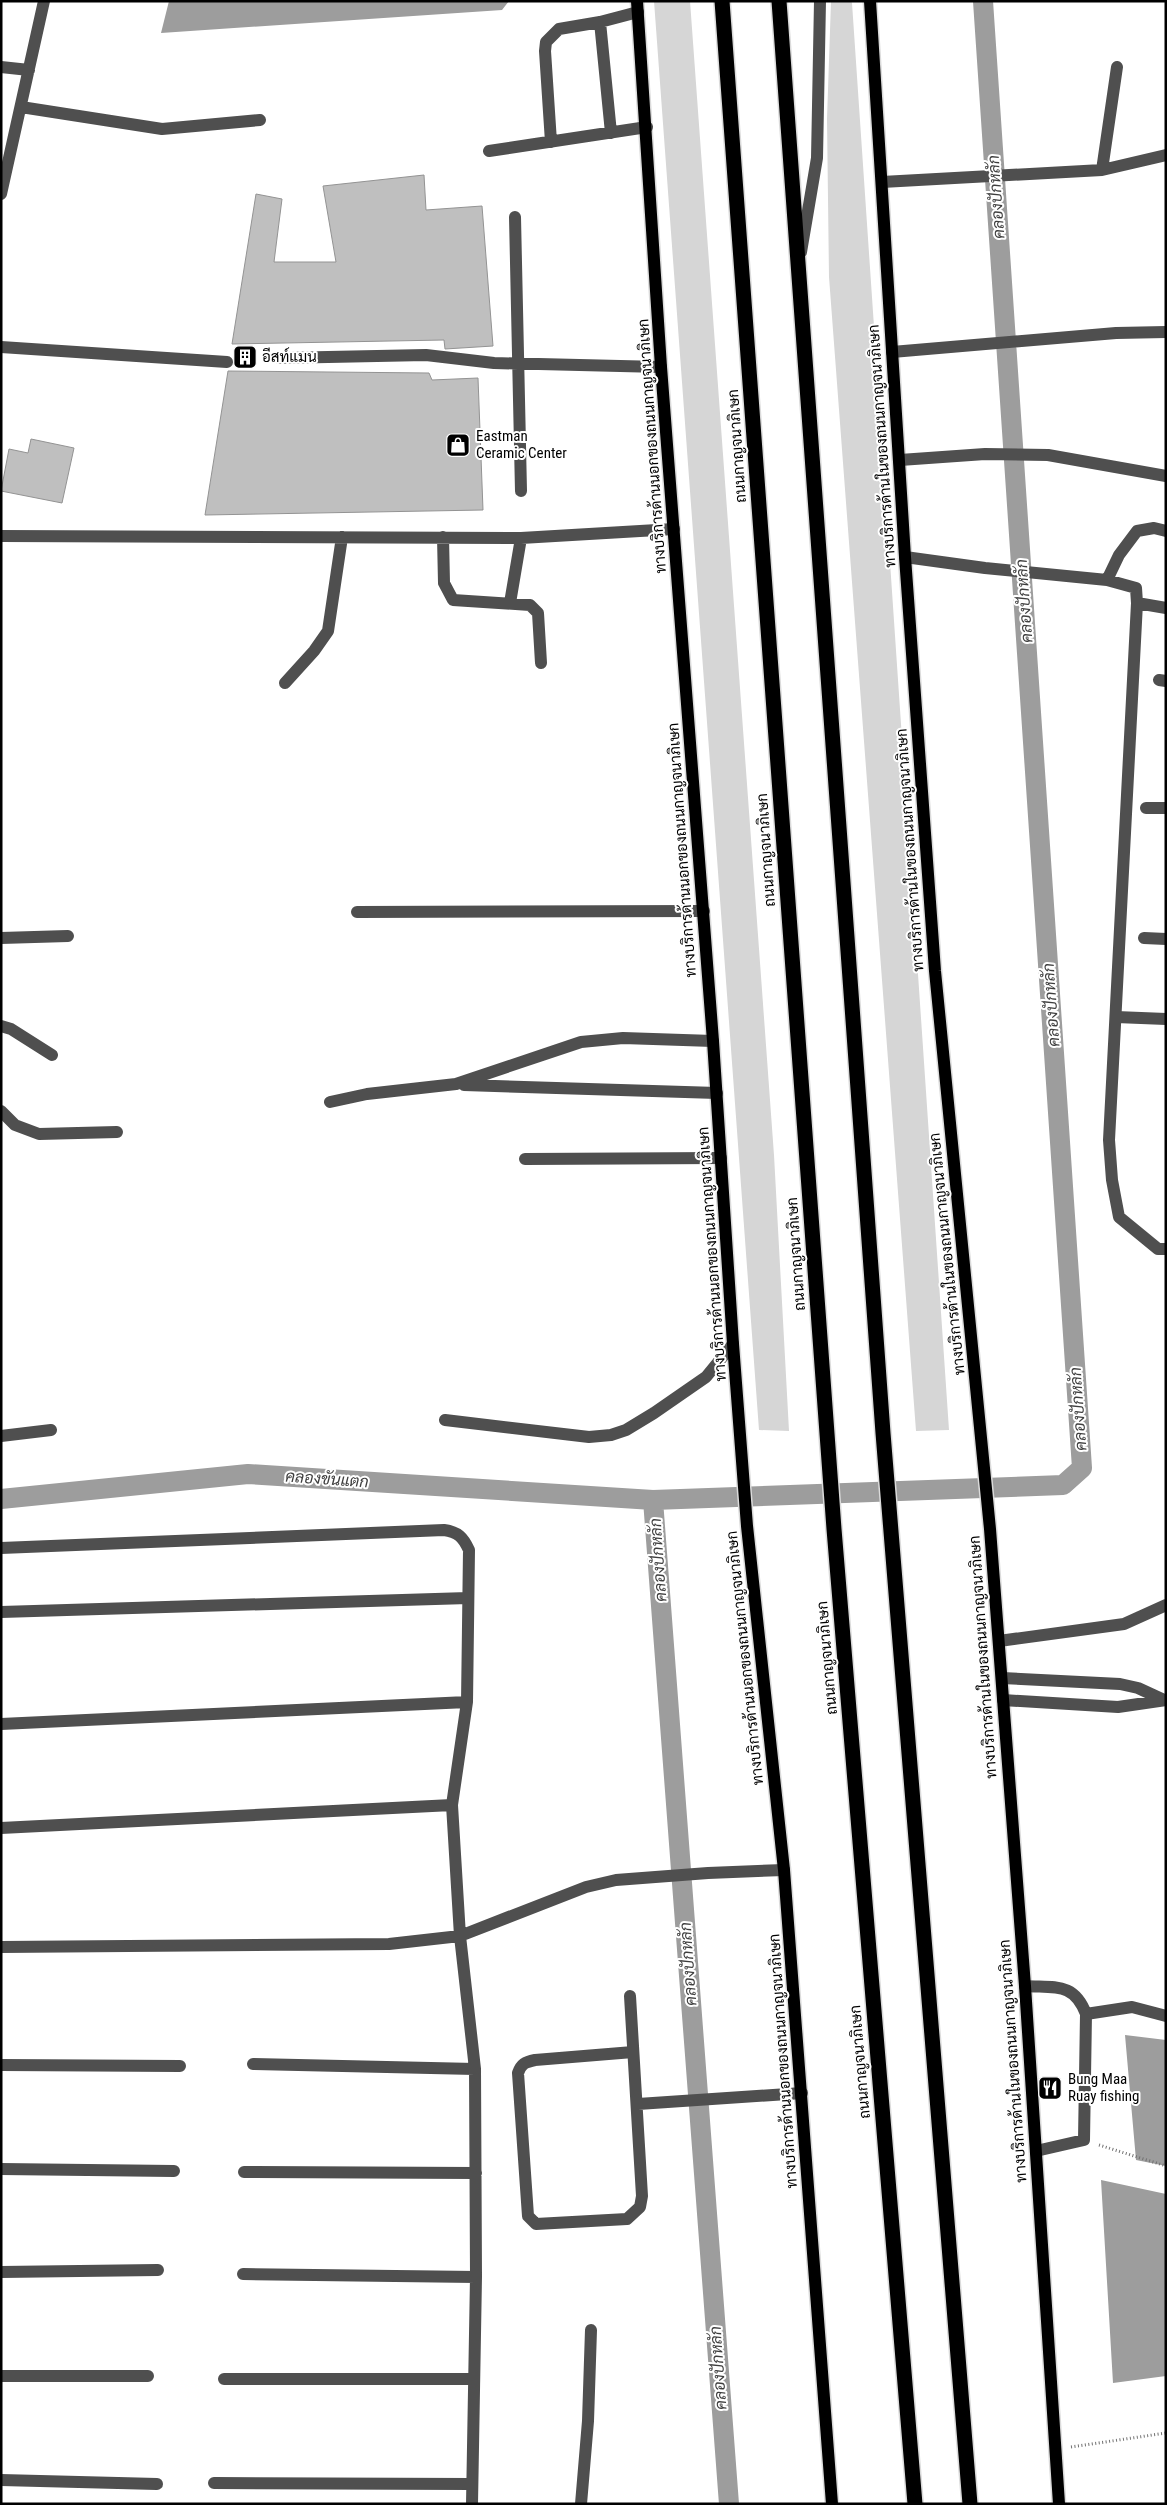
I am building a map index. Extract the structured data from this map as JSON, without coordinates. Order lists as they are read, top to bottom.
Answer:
{
  "streets": {
    "highway": ["ถนนกาญจนาภิเษก"],
    "main road": ["ทางบริการด้านนอกของถนนกาญจนาภิเษก", "ทางบริการด้านในของถนนกาญจนาภิเษก"]
  },
  "water": ["คลองปักหลัก", "คลองขันแตก"],
  "places": {
    "building": ["อีสท์แมน"],
    "shop": ["Eastman Ceramic Center"],
    "restaurant": ["Bung Maa Ruay fishing"]
  }
}
